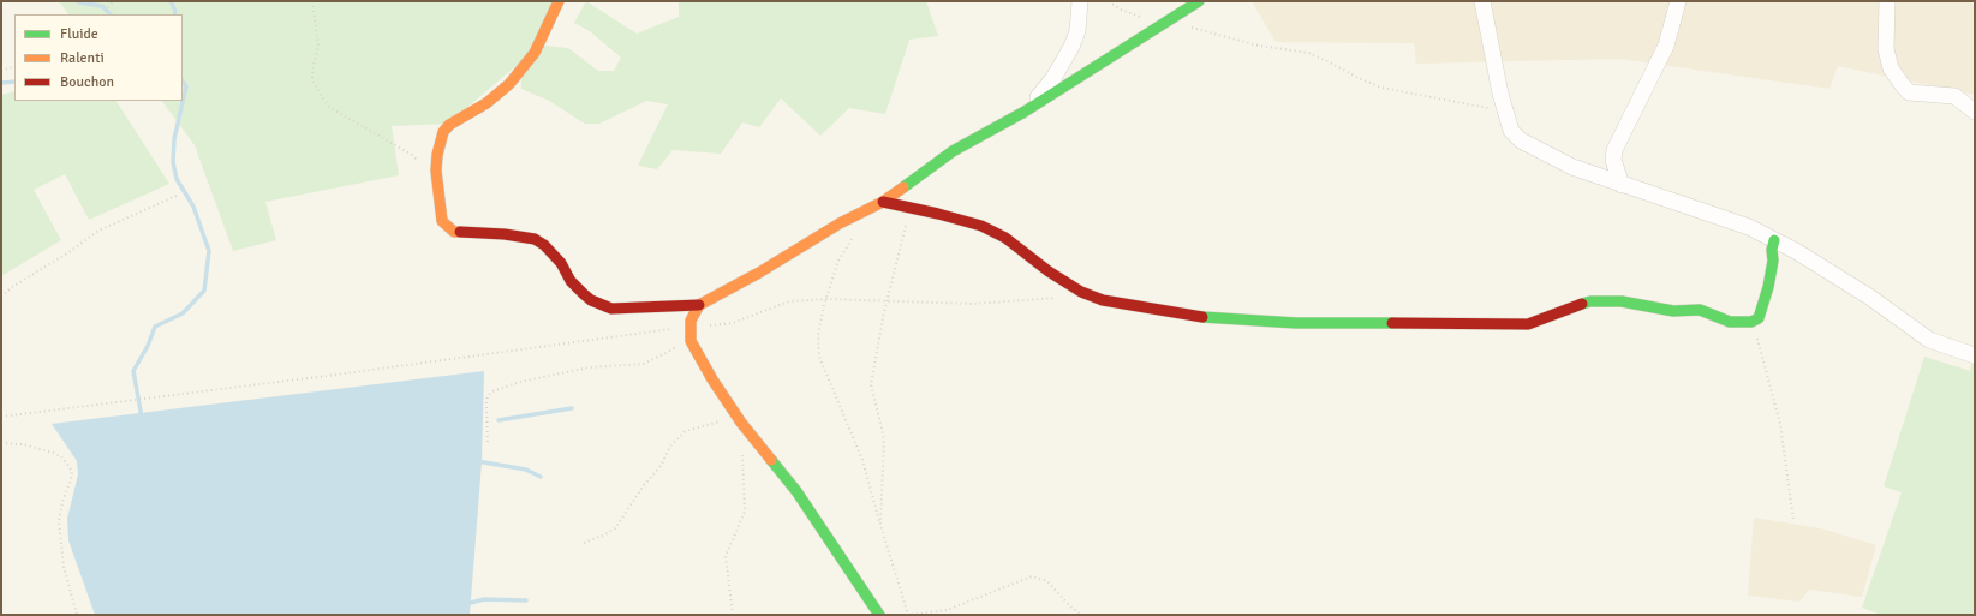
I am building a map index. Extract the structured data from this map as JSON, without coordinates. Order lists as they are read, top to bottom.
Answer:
{
  "legend": ["Fluide", "Ralenti", "Bouchon"]
}
